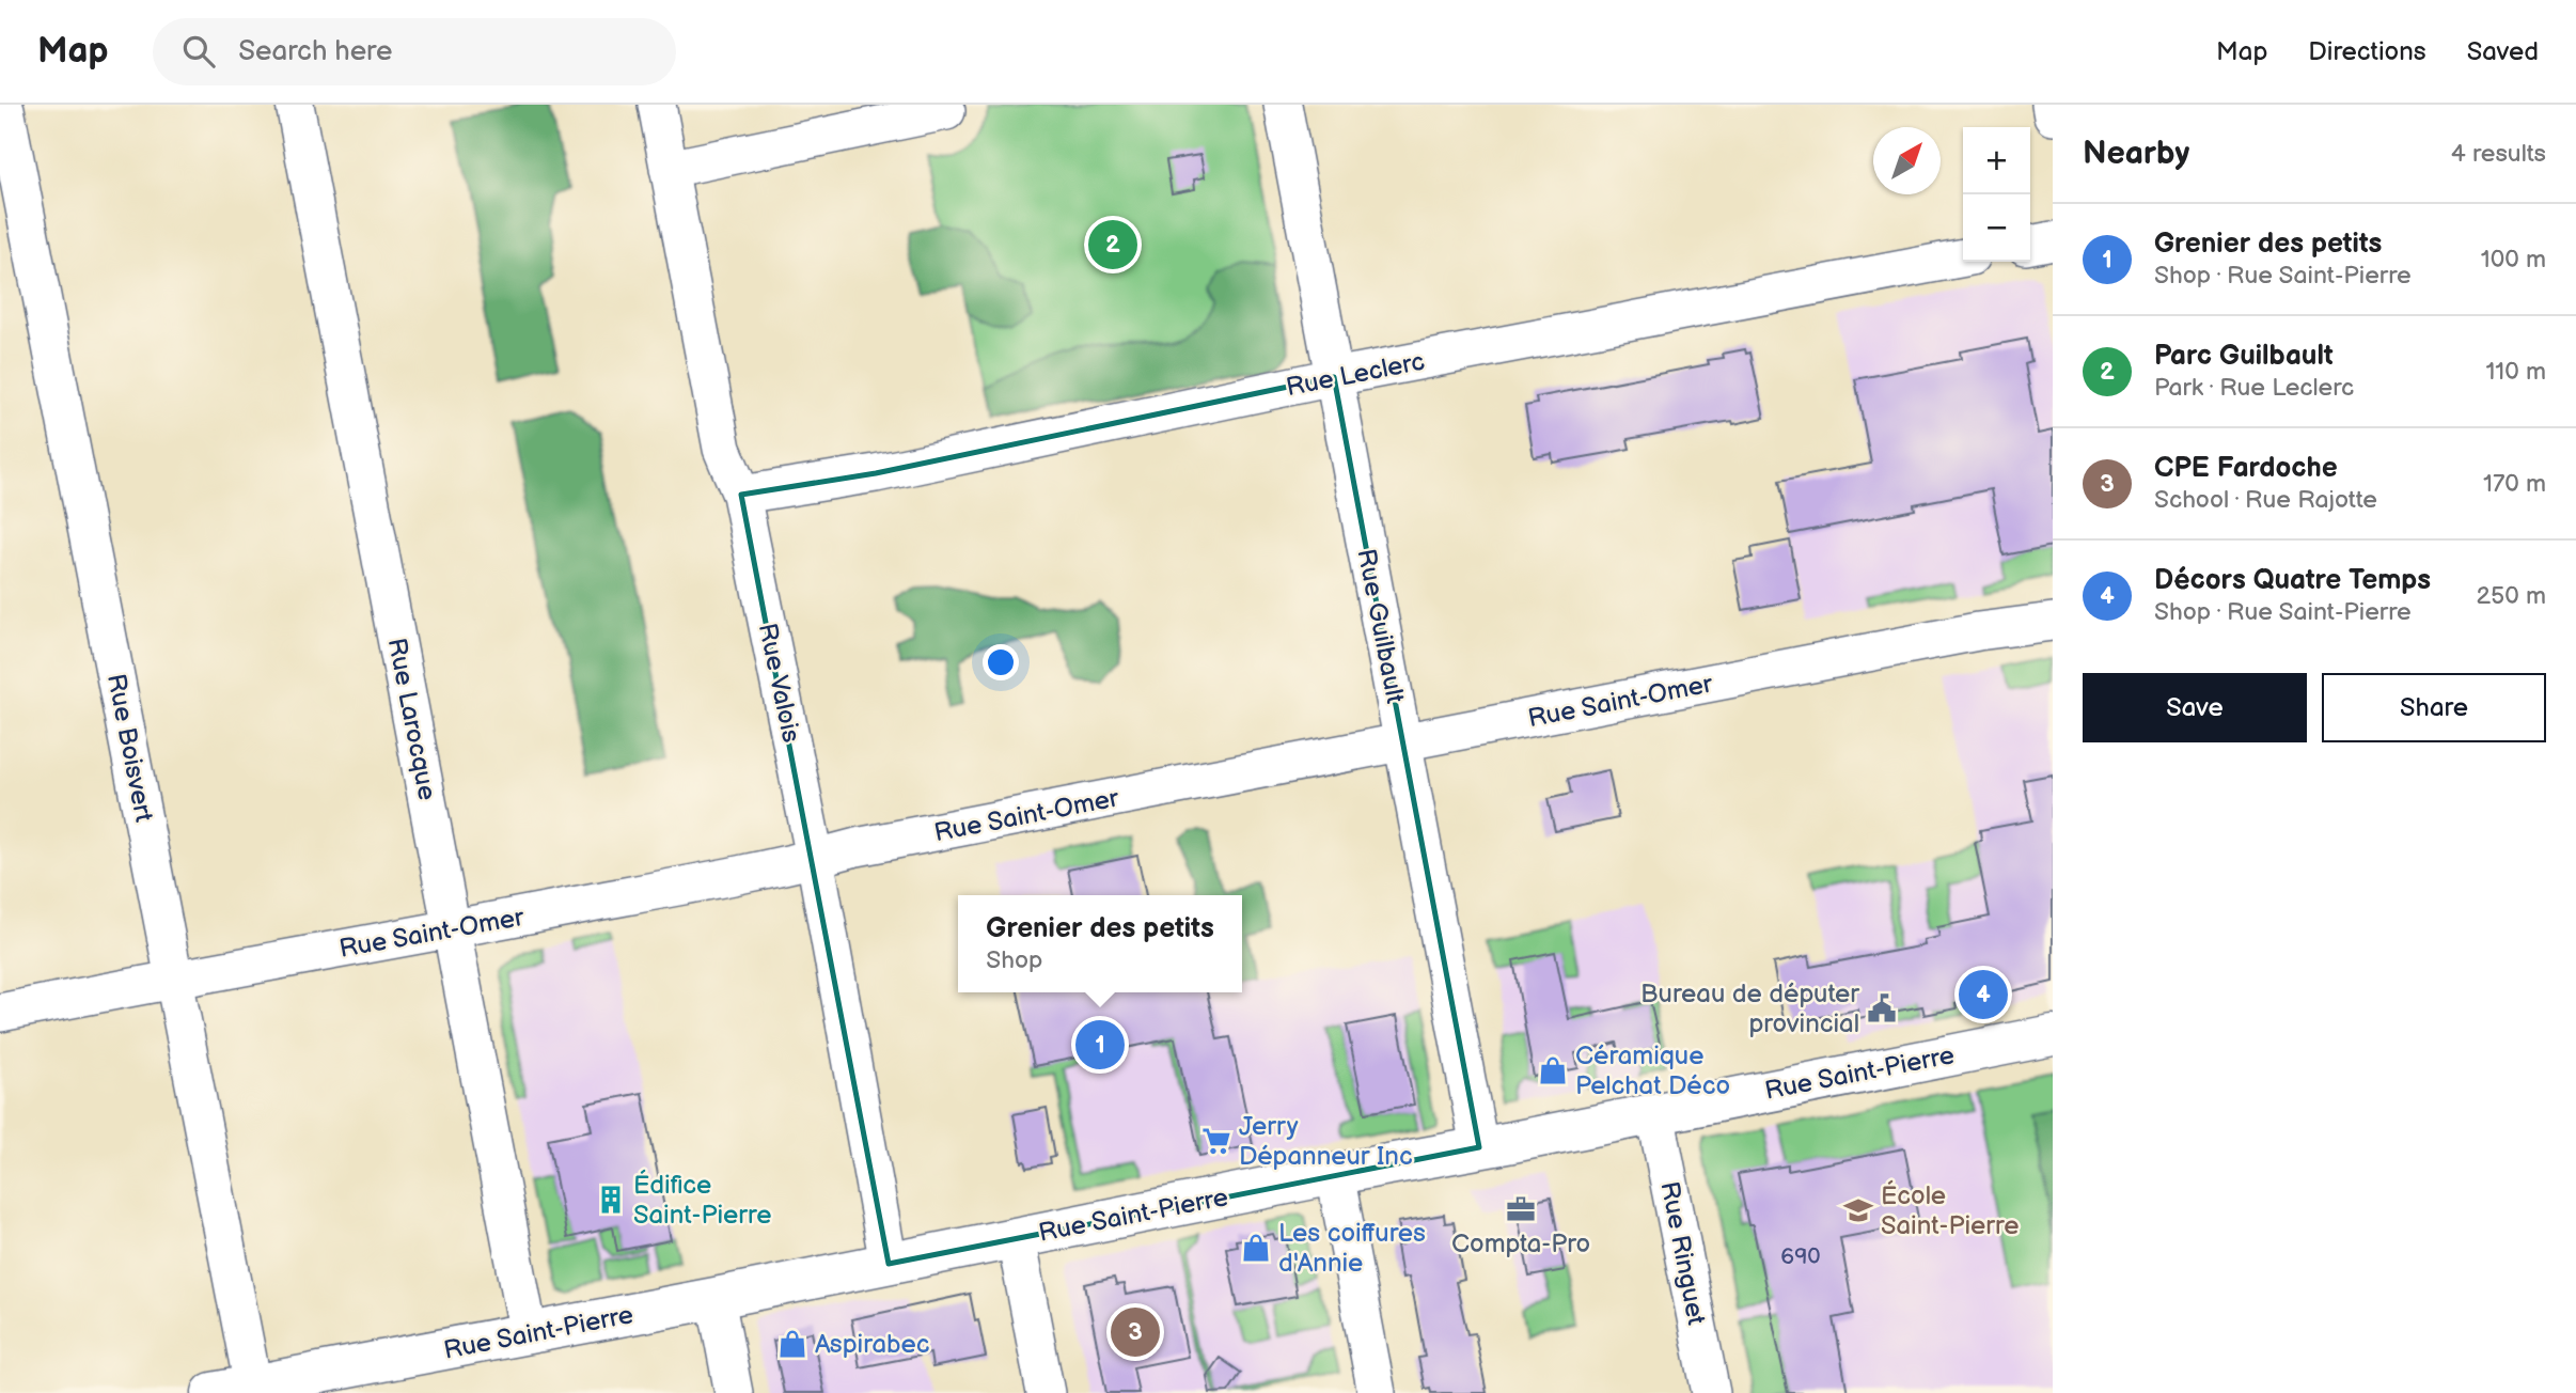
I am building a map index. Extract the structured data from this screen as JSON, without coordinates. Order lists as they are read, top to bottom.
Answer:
{
  "streets": {
    "main road": ["Rue Saint-Pierre"],
    "street": [
      "Rue Leclerc",
      "Rue Guilbault",
      "Rue Valois",
      "Rue Saint-Omer",
      "Rue Larocque",
      "Rue Boisvert",
      "Rue Ringuet"
    ]
  },
  "crossings": [
    ["Rue Leclerc", "Rue Guilbault"],
    ["Rue Leclerc", "Rue Valois"],
    ["Rue Guilbault", "Rue Saint-Omer"],
    ["Rue Guilbault", "Rue Saint-Pierre"],
    ["Rue Valois", "Rue Saint-Omer"],
    ["Rue Valois", "Rue Saint-Pierre"],
    ["Rue Saint-Omer", "Rue Larocque"],
    ["Rue Saint-Omer", "Rue Boisvert"],
    ["Rue Larocque", "Rue Saint-Pierre"],
    ["Rue Boisvert", "Rue Saint-Pierre"],
    ["Rue Saint-Pierre", "Rue Ringuet"]
  ],
  "places": {
    "public building": ["Bureau de députer provincial"],
    "shop": ["Céramique Pelchat Déco", "Les coiffures d'Annie", "Aspirabec"],
    "supermarket": ["Jerry Dépanneur Inc"],
    "building": ["Édifice Saint-Pierre"],
    "office": ["Compta-Pro"],
    "school or university": ["École Saint-Pierre"]
  },
  "house_numbers": ["690"],
  "north": "top right",
  "page": {
    "header": "Map",
    "search": "Search here",
    "nav": ["Map", "Directions", "Saved"],
    "heading": ["Nearby", "4 results"],
    "map_buttons": ["+", "−"],
    "list": [
      {
        "mark": "1",
        "name": "Grenier des petits",
        "note": "Shop · Rue Saint-Pierre",
        "value": "100 m"
      },
      {
        "mark": "2",
        "name": "Parc Guilbault",
        "note": "Park · Rue Leclerc",
        "value": "110 m"
      },
      {
        "mark": "3",
        "name": "CPE Fardoche",
        "note": "School · Rue Rajotte",
        "value": "170 m"
      },
      {
        "mark": "4",
        "name": "Décors Quatre Temps",
        "note": "Shop · Rue Saint-Pierre",
        "value": "250 m"
      }
    ],
    "pins": [
      "2",
      "4",
      "1",
      "3"
    ],
    "buttons": ["Save", "Share"],
    "popup": ["Grenier des petits", "Shop"]
  }
}
